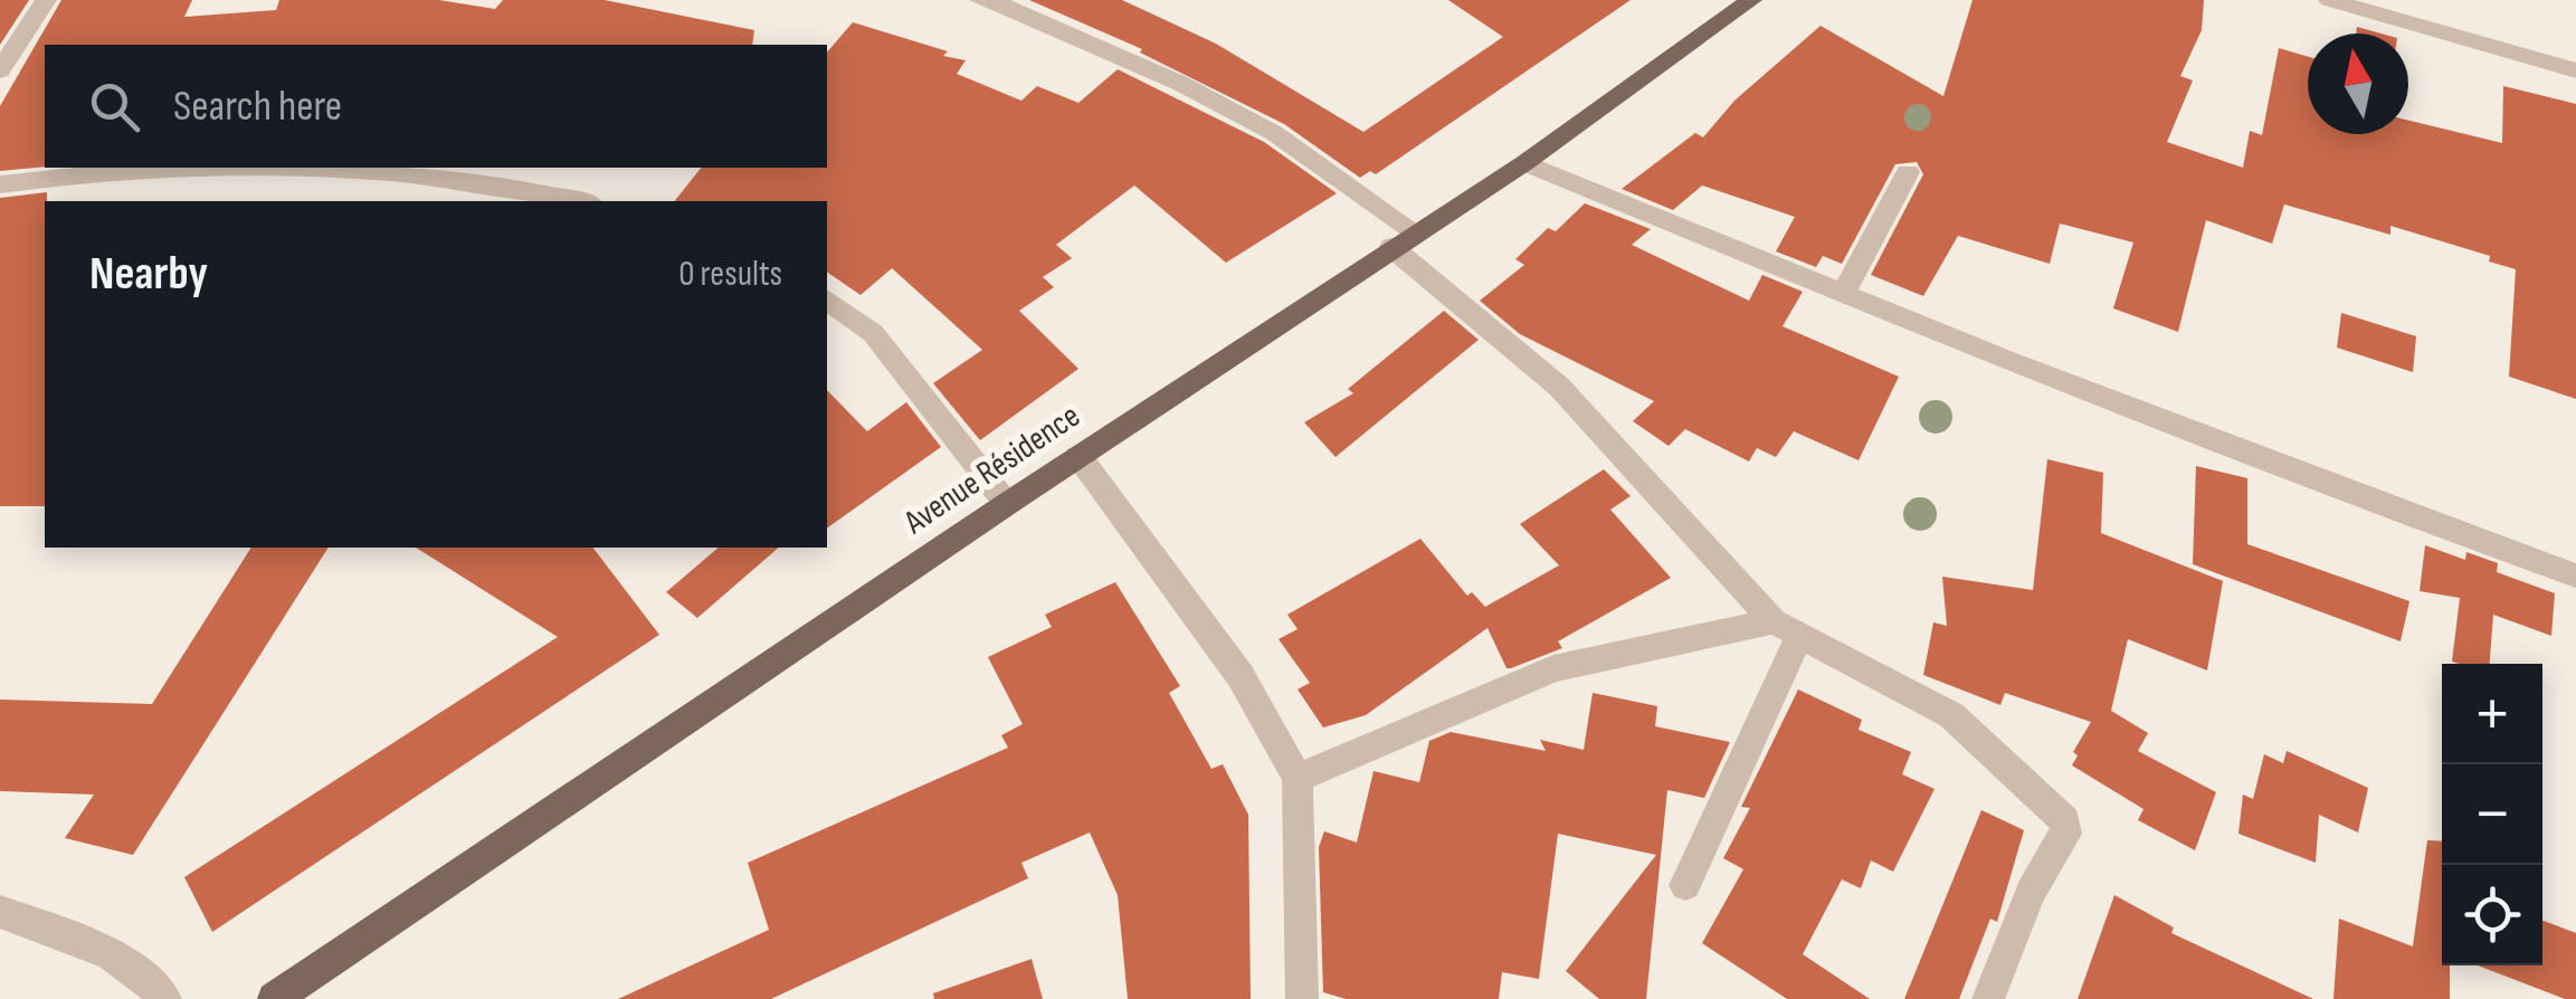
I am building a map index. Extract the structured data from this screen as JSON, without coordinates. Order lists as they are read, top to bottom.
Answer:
{
  "streets": {
    "main road": ["Avenue Résidence"]
  },
  "north": "top",
  "page": {
    "search": "Search here",
    "heading": ["Nearby", "0 results"],
    "map_buttons": ["+", "−"]
  }
}
